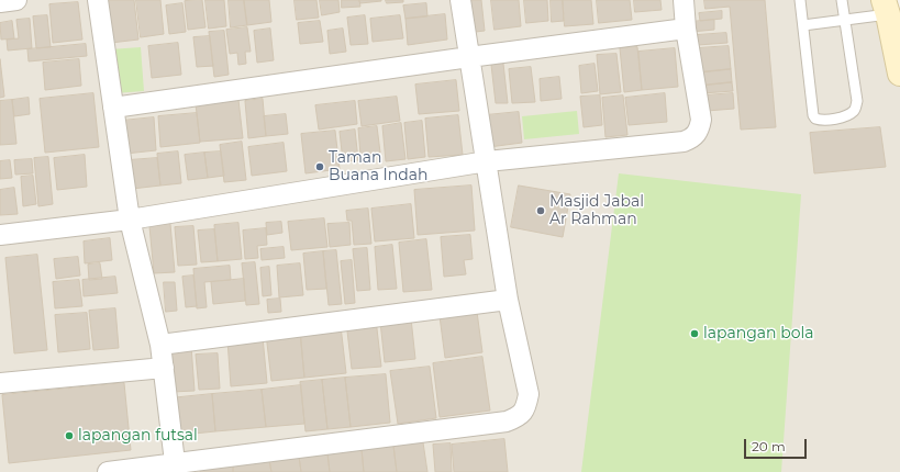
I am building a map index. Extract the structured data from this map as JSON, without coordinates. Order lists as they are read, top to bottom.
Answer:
{
  "places": [
    "Taman Buana Indah",
    "Masjid Jabal Ar Rahman",
    "lapangan bola",
    "lapangan futsal"
  ],
  "scale_bar": "20 m"
}
